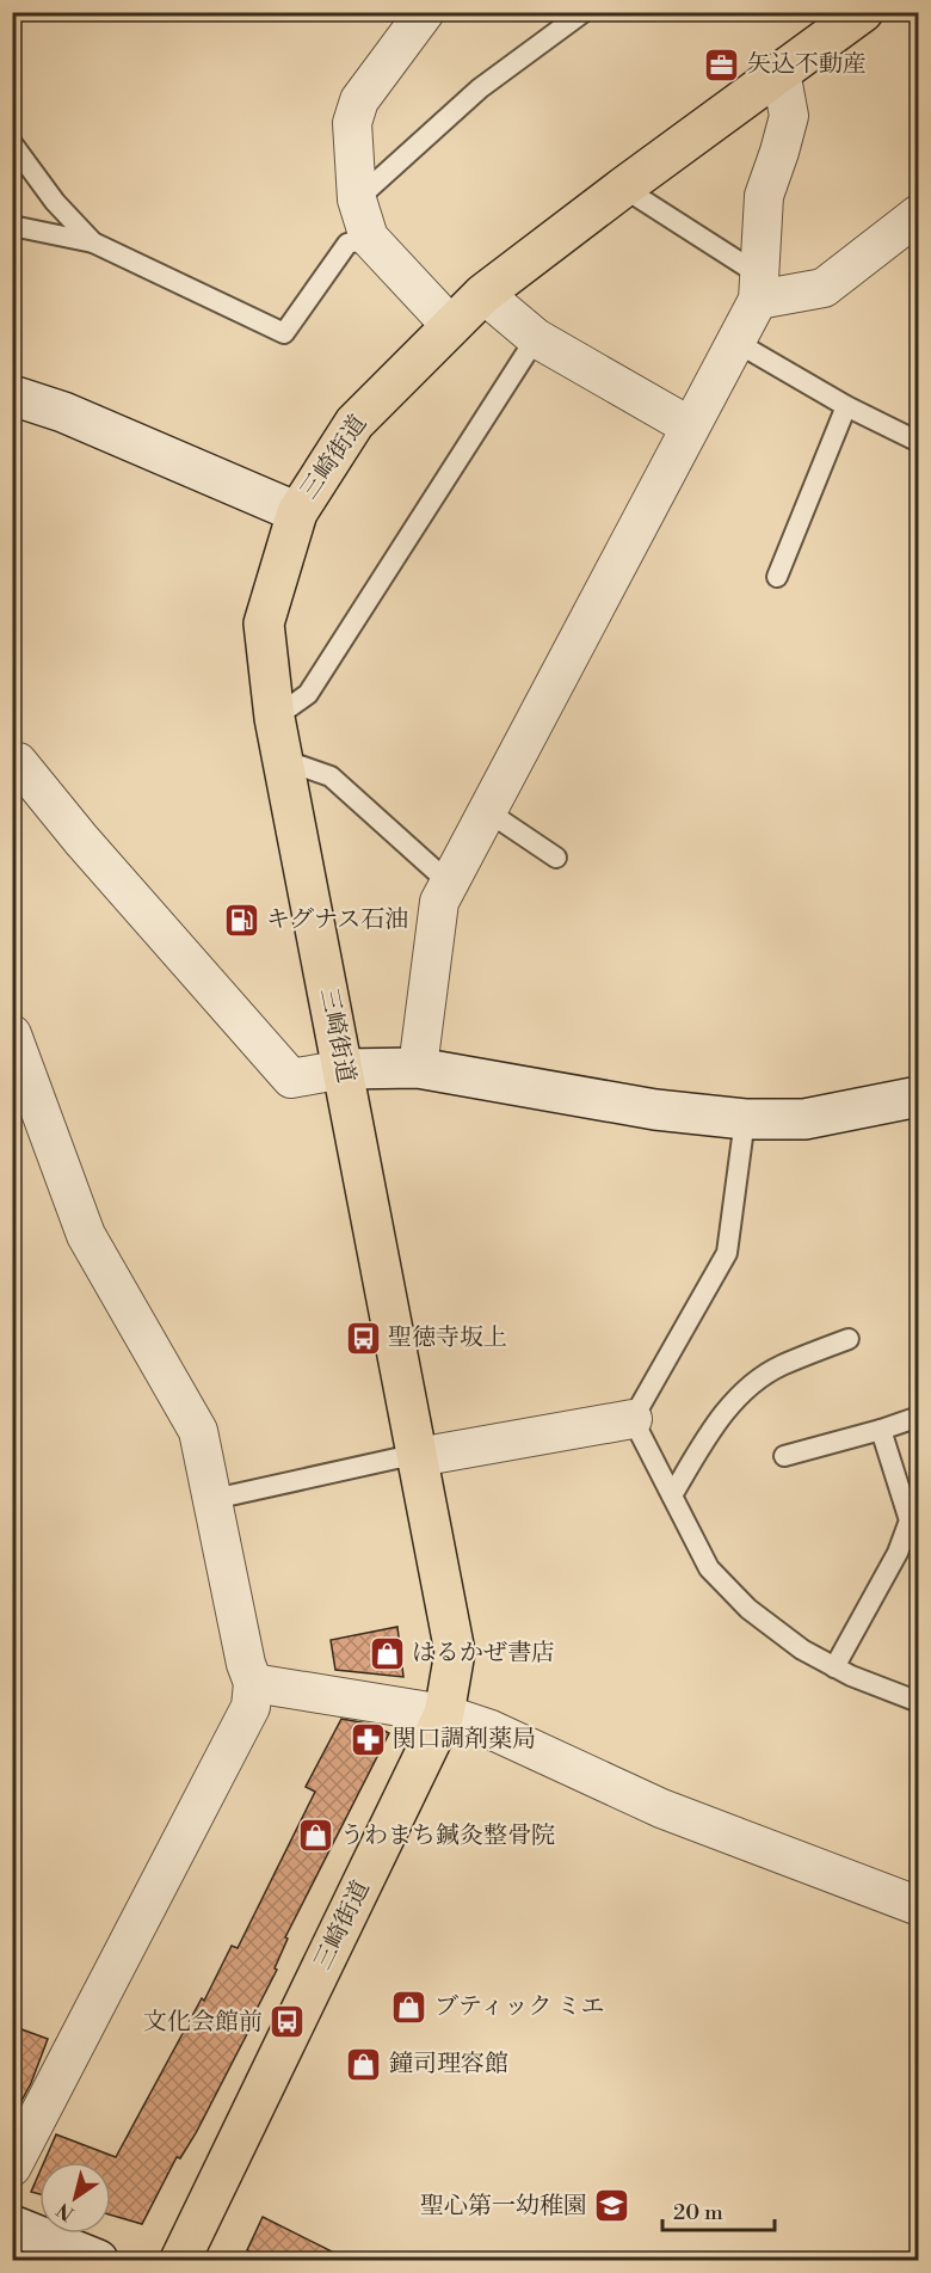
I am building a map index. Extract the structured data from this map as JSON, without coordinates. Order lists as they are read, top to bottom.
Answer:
{
  "streets": {
    "main road": ["三崎街道"]
  },
  "places": {
    "office": ["矢込不動産"],
    "fuel station": ["キグナス石油"],
    "bus stop": ["聖徳寺坂上", "文化会館前"],
    "shop": [
      "はるかぜ書店",
      "うわまち鍼灸整骨院",
      "ブティック ミエ",
      "鐘司理容館"
    ],
    "pharmacy": ["関口調剤薬局"],
    "school or university": ["聖心第一幼稚園"]
  },
  "scale_bar": "20 m",
  "north": "bottom left"
}
